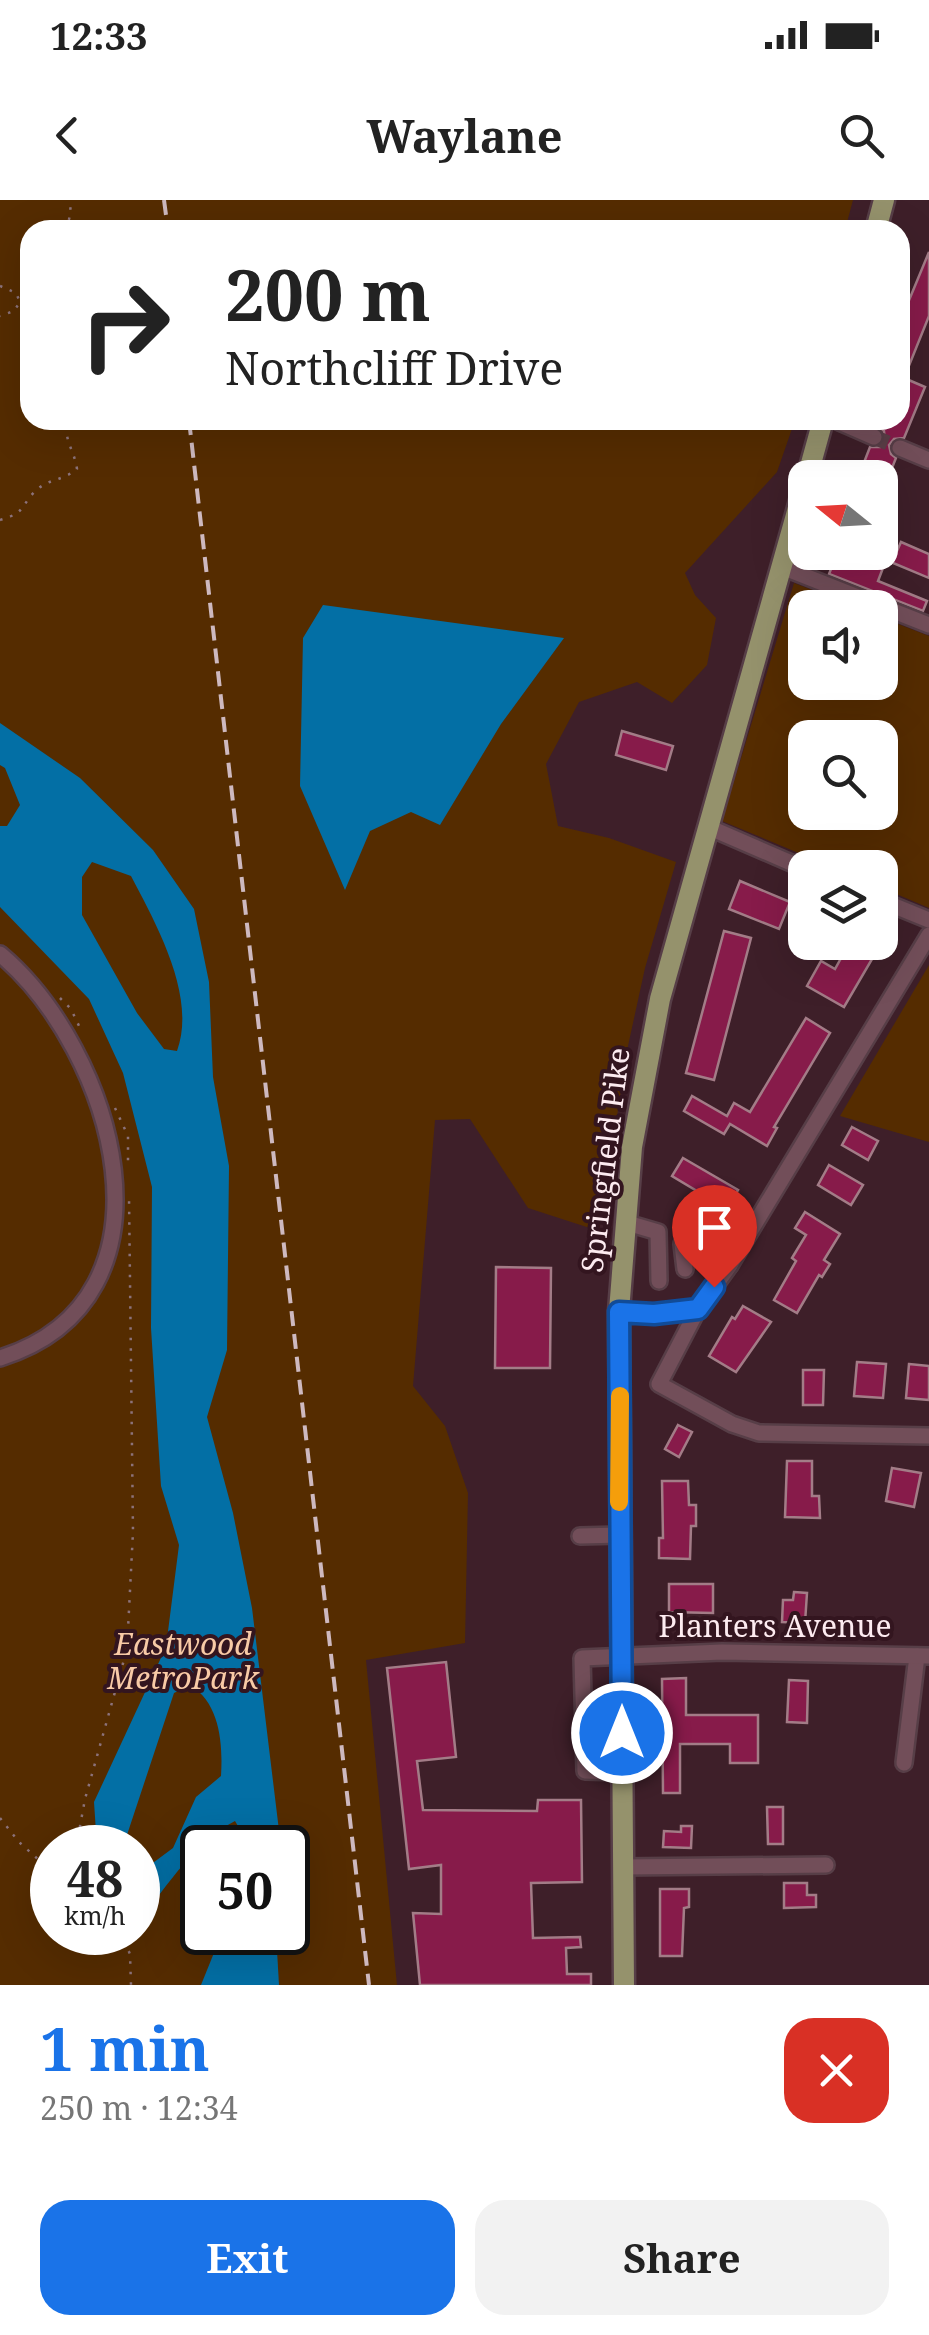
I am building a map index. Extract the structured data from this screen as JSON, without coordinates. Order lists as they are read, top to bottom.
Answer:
{
  "streets": {
    "main road": ["Springfield Pike"],
    "street": ["Planters Avenue"]
  },
  "crossings": [
    ["Springfield Pike", "Planters Avenue"]
  ],
  "parks": ["Eastwood MetroPark"],
  "north": "left",
  "page": {
    "status": "12:33",
    "header": "Waylane",
    "turn": ["200 m", "Northcliff Drive"],
    "speed": "48 km/h",
    "limit": "50",
    "heading": ["1 min", "250 m · 12:34"],
    "buttons": ["Exit", "Share"]
  }
}
